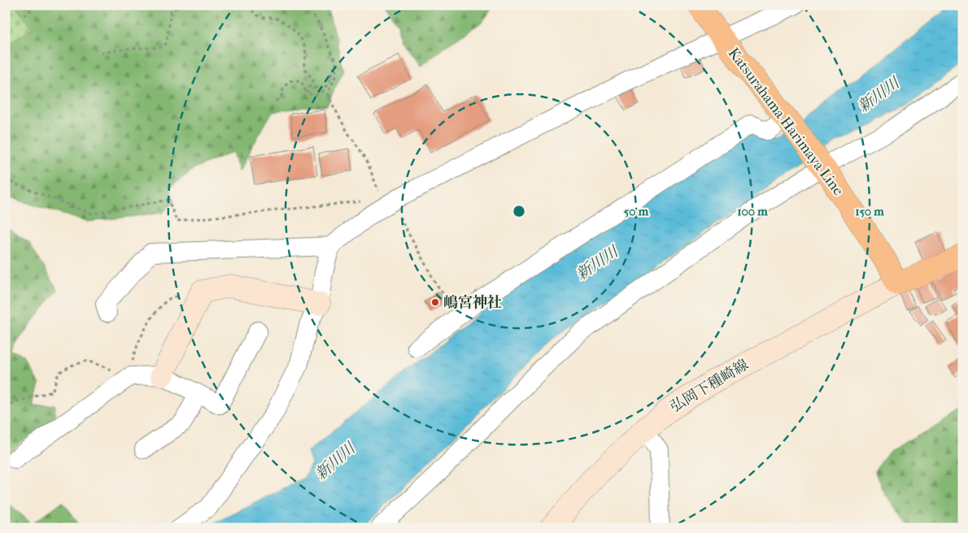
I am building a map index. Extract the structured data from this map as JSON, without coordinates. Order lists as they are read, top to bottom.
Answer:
{
  "streets": {
    "main road": ["Katsurahama Harimaya Line", "弘岡下種崎線"]
  },
  "crossings": [
    ["Katsurahama Harimaya Line", "弘岡下種崎線"]
  ],
  "water": ["新川川"],
  "places": ["嶋宮神社"],
  "rings": ["50 m", "100 m", "150 m"]
}
